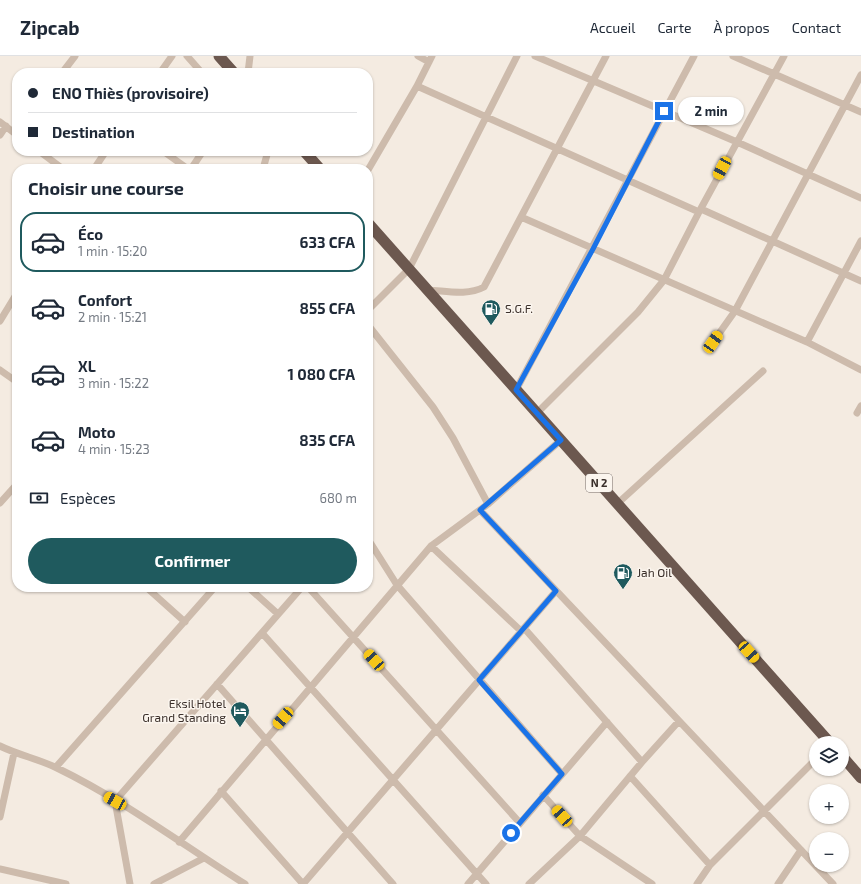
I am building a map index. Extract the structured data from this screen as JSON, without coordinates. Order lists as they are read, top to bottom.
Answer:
{
  "streets": {
    "highway": ["N 2"]
  },
  "places": {
    "fuel station": ["S.G.F.", "Jah Oil"],
    "hotel": ["Eksil Hotel Grand Standing"]
  },
  "page": {
    "header": "Zipcab",
    "nav": [
      "Accueil",
      "Carte",
      "À propos",
      "Contact"
    ],
    "banner": ["ENO Thiès (provisoire)", "Destination"],
    "bubble": "2 min",
    "heading": "Choisir une course",
    "list": [
      {
        "name": "Éco",
        "note": "1 min · 15:20",
        "value": "633 CFA"
      },
      {
        "name": "Confort",
        "note": "2 min · 15:21",
        "value": "855 CFA"
      },
      {
        "name": "XL",
        "note": "3 min · 15:22",
        "value": "1 080 CFA"
      },
      {
        "name": "Moto",
        "note": "4 min · 15:23",
        "value": "835 CFA"
      }
    ],
    "pay": ["Espèces", "680 m"],
    "buttons": "Confirmer",
    "map_buttons": ["+", "−"]
  }
}
